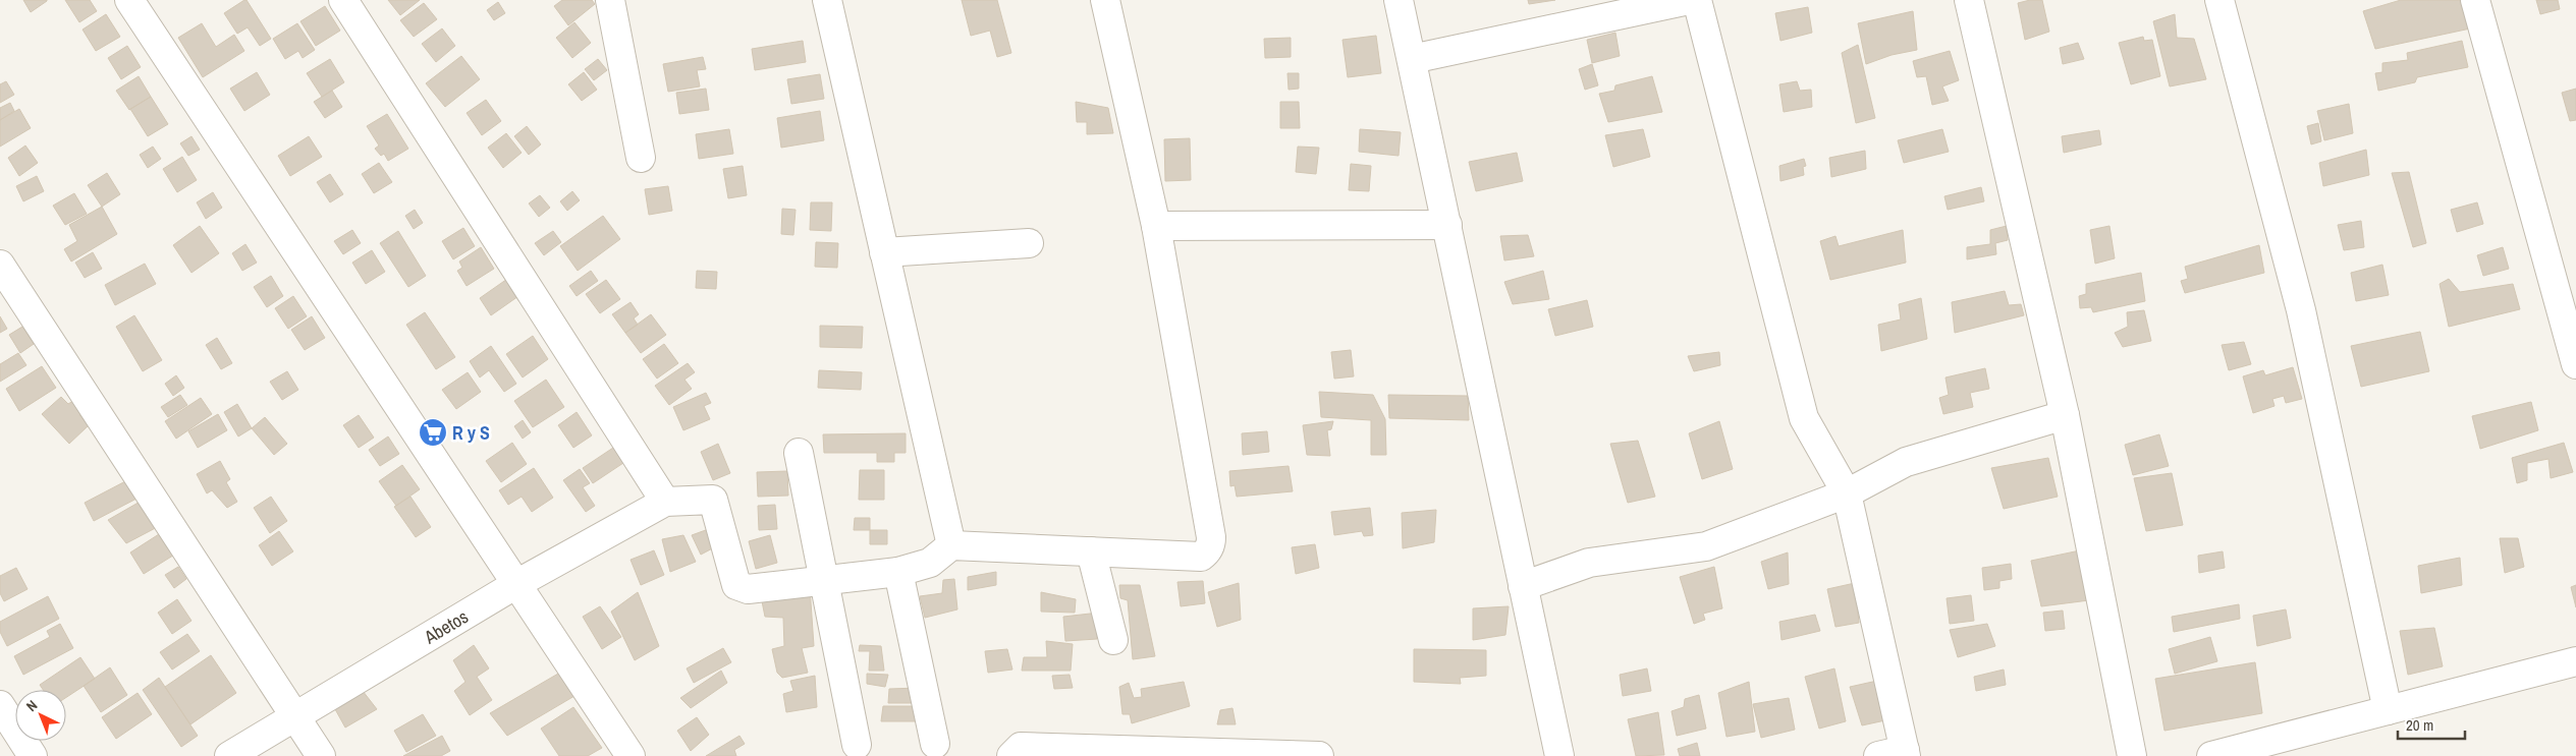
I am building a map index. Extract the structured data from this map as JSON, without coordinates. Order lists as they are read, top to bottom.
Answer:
{
  "streets": {
    "street": ["Abetos"]
  },
  "places": {
    "supermarket": ["R y S"]
  },
  "scale_bar": "20 m",
  "north": "top left"
}
